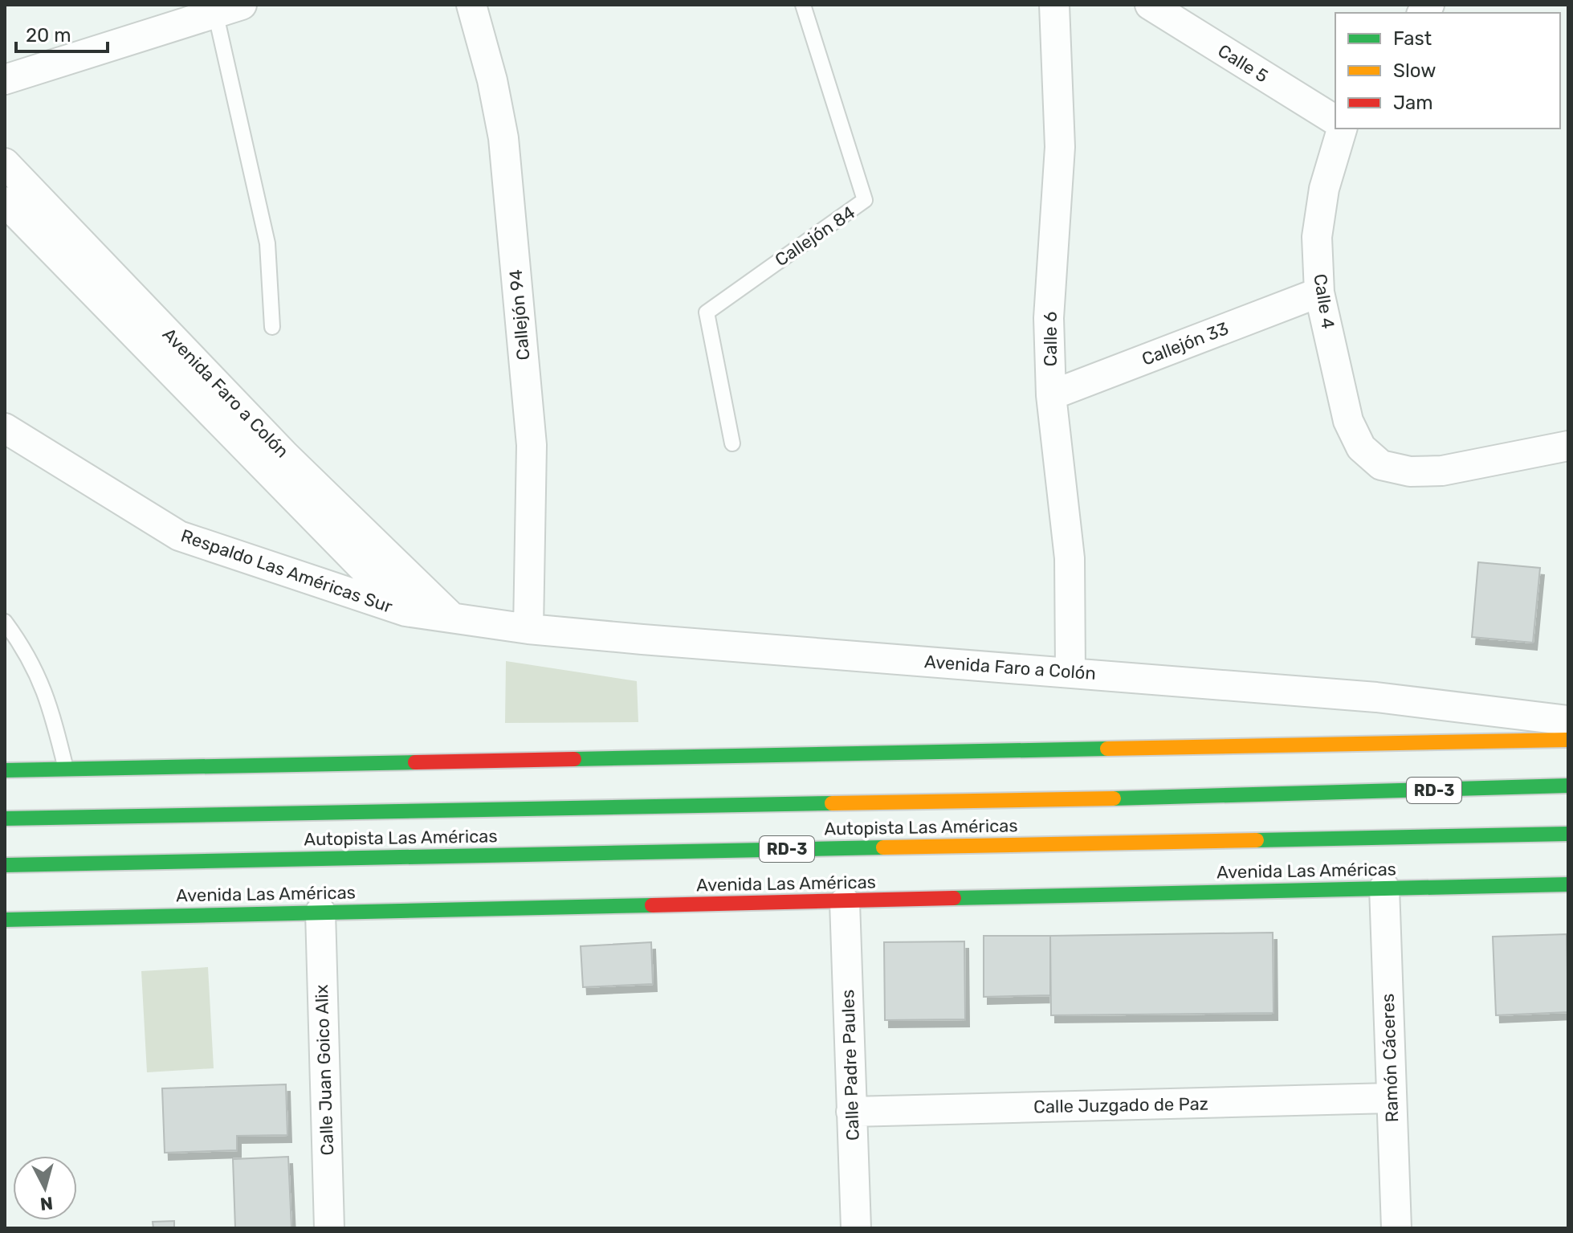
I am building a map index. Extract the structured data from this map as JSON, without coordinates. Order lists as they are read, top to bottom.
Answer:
{
  "streets": {
    "main road": ["RD-3", "Autopista Las Américas", "Avenida Las Américas"],
    "street": [
      "Calle 5",
      "Calle 4",
      "Callejón 94",
      "Calle 6",
      "Callejón 33",
      "Avenida Faro a Colón",
      "Respaldo Las Américas Sur",
      "Ramón Cáceres",
      "Calle Padre Paules",
      "Calle Juan Goico Alix",
      "Calle Juzgado de Paz"
    ],
    "lane": ["Callejón 84"]
  },
  "crossings": [
    ["Calle 4", "Callejón 33"],
    ["Callejón 94", "Avenida Faro a Colón"],
    ["Calle 6", "Callejón 33"],
    ["Calle 6", "Avenida Faro a Colón"],
    ["Avenida Faro a Colón", "Respaldo Las Américas Sur"],
    ["Avenida Las Américas", "Ramón Cáceres"],
    ["Avenida Las Américas", "Calle Padre Paules"],
    ["Avenida Las Américas", "Calle Juan Goico Alix"],
    ["Ramón Cáceres", "Calle Juzgado de Paz"],
    ["Calle Padre Paules", "Calle Juzgado de Paz"]
  ],
  "legend": ["Fast", "Slow", "Jam"],
  "scale_bar": "20 m",
  "north": "bottom"
}
